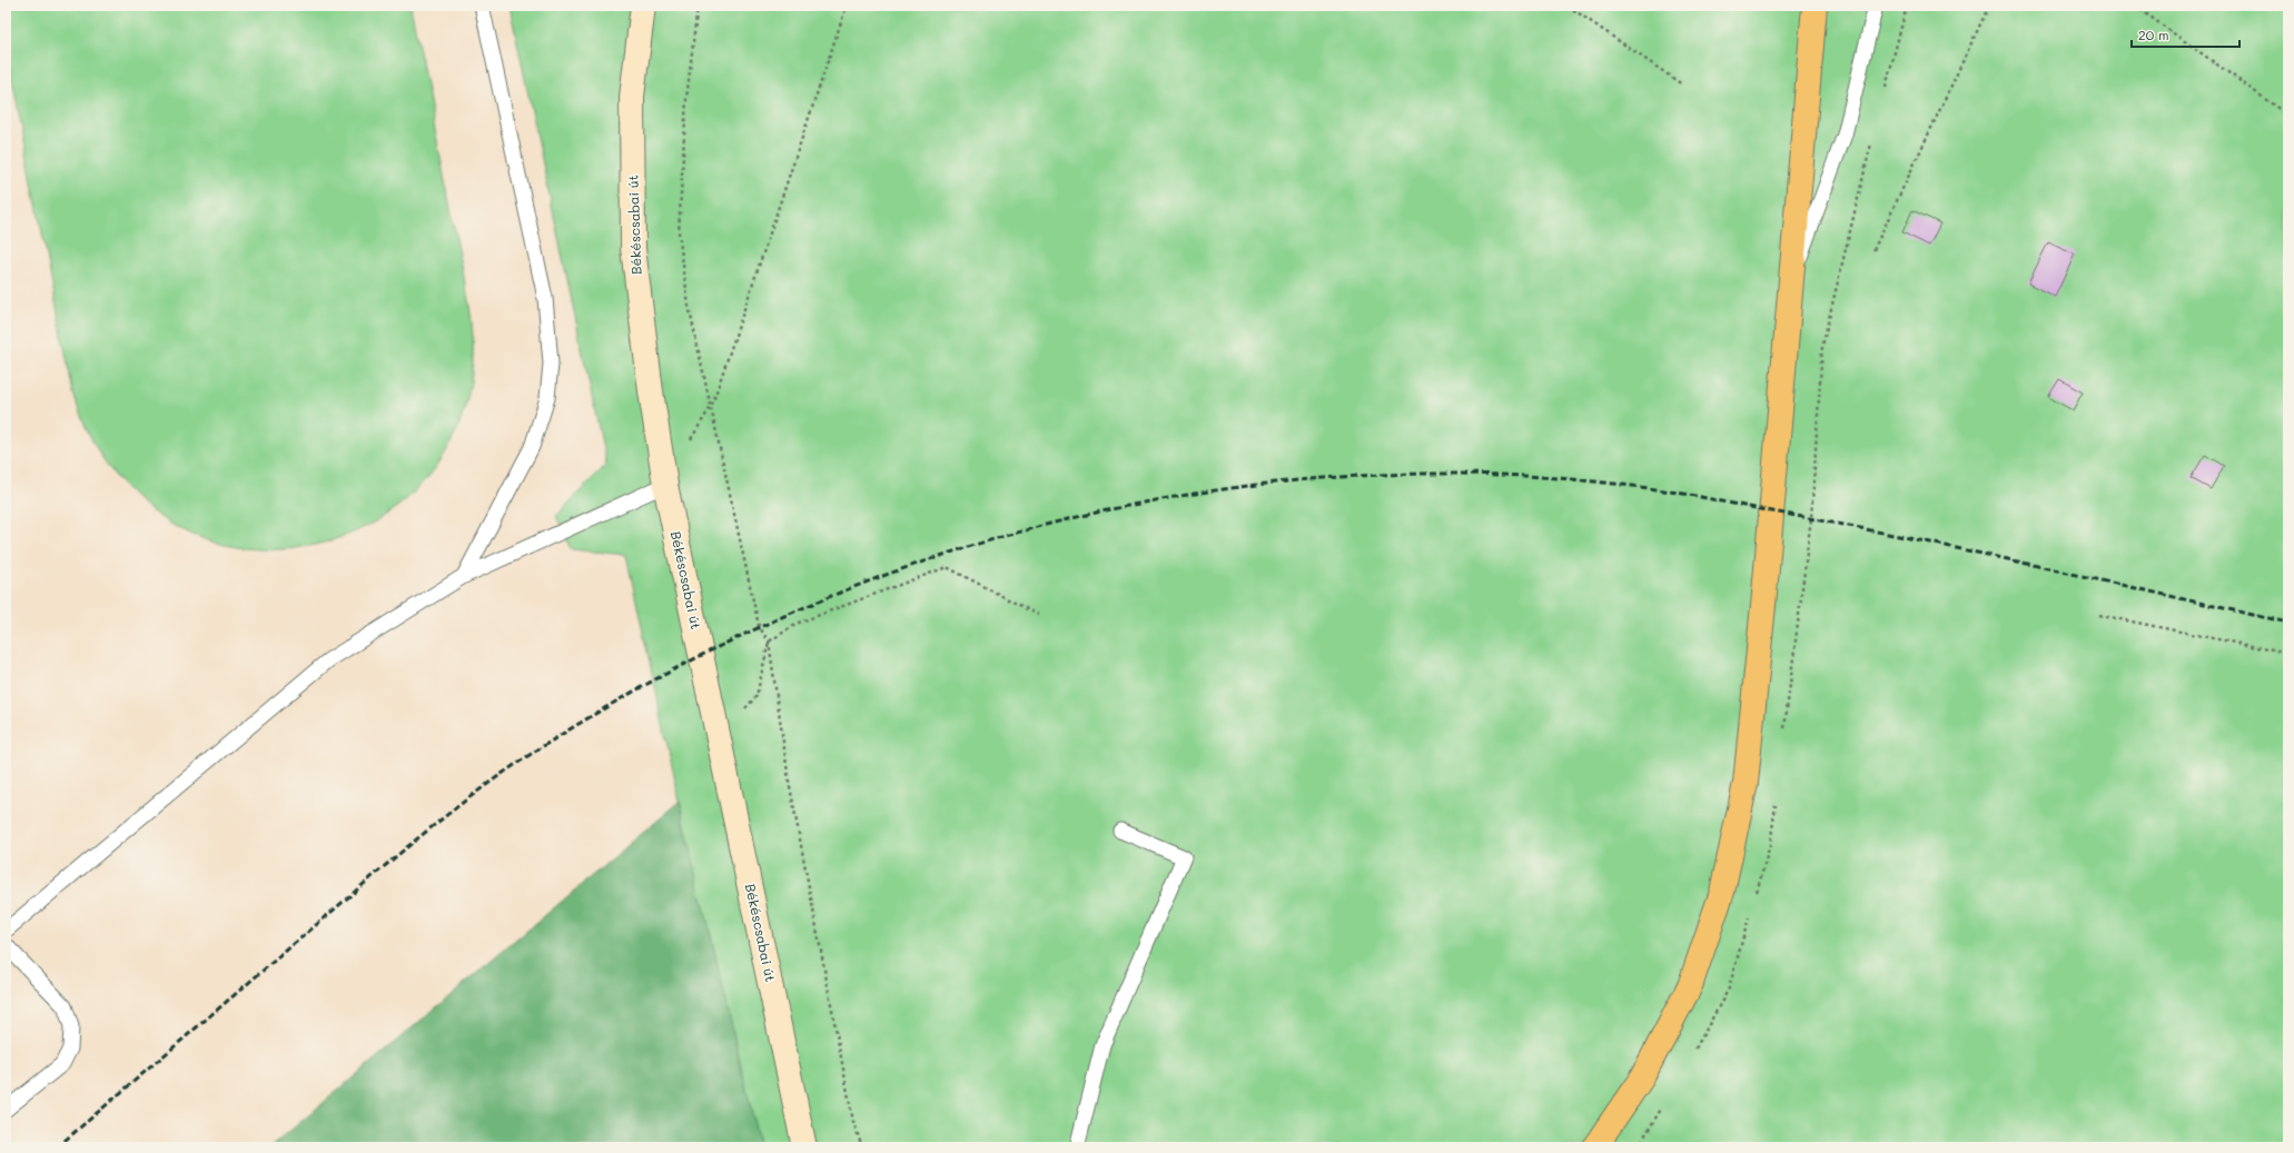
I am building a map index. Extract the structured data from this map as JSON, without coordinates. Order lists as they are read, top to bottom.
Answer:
{
  "streets": {
    "street": ["Békéscsabai út"]
  },
  "scale_bar": "20 m"
}
